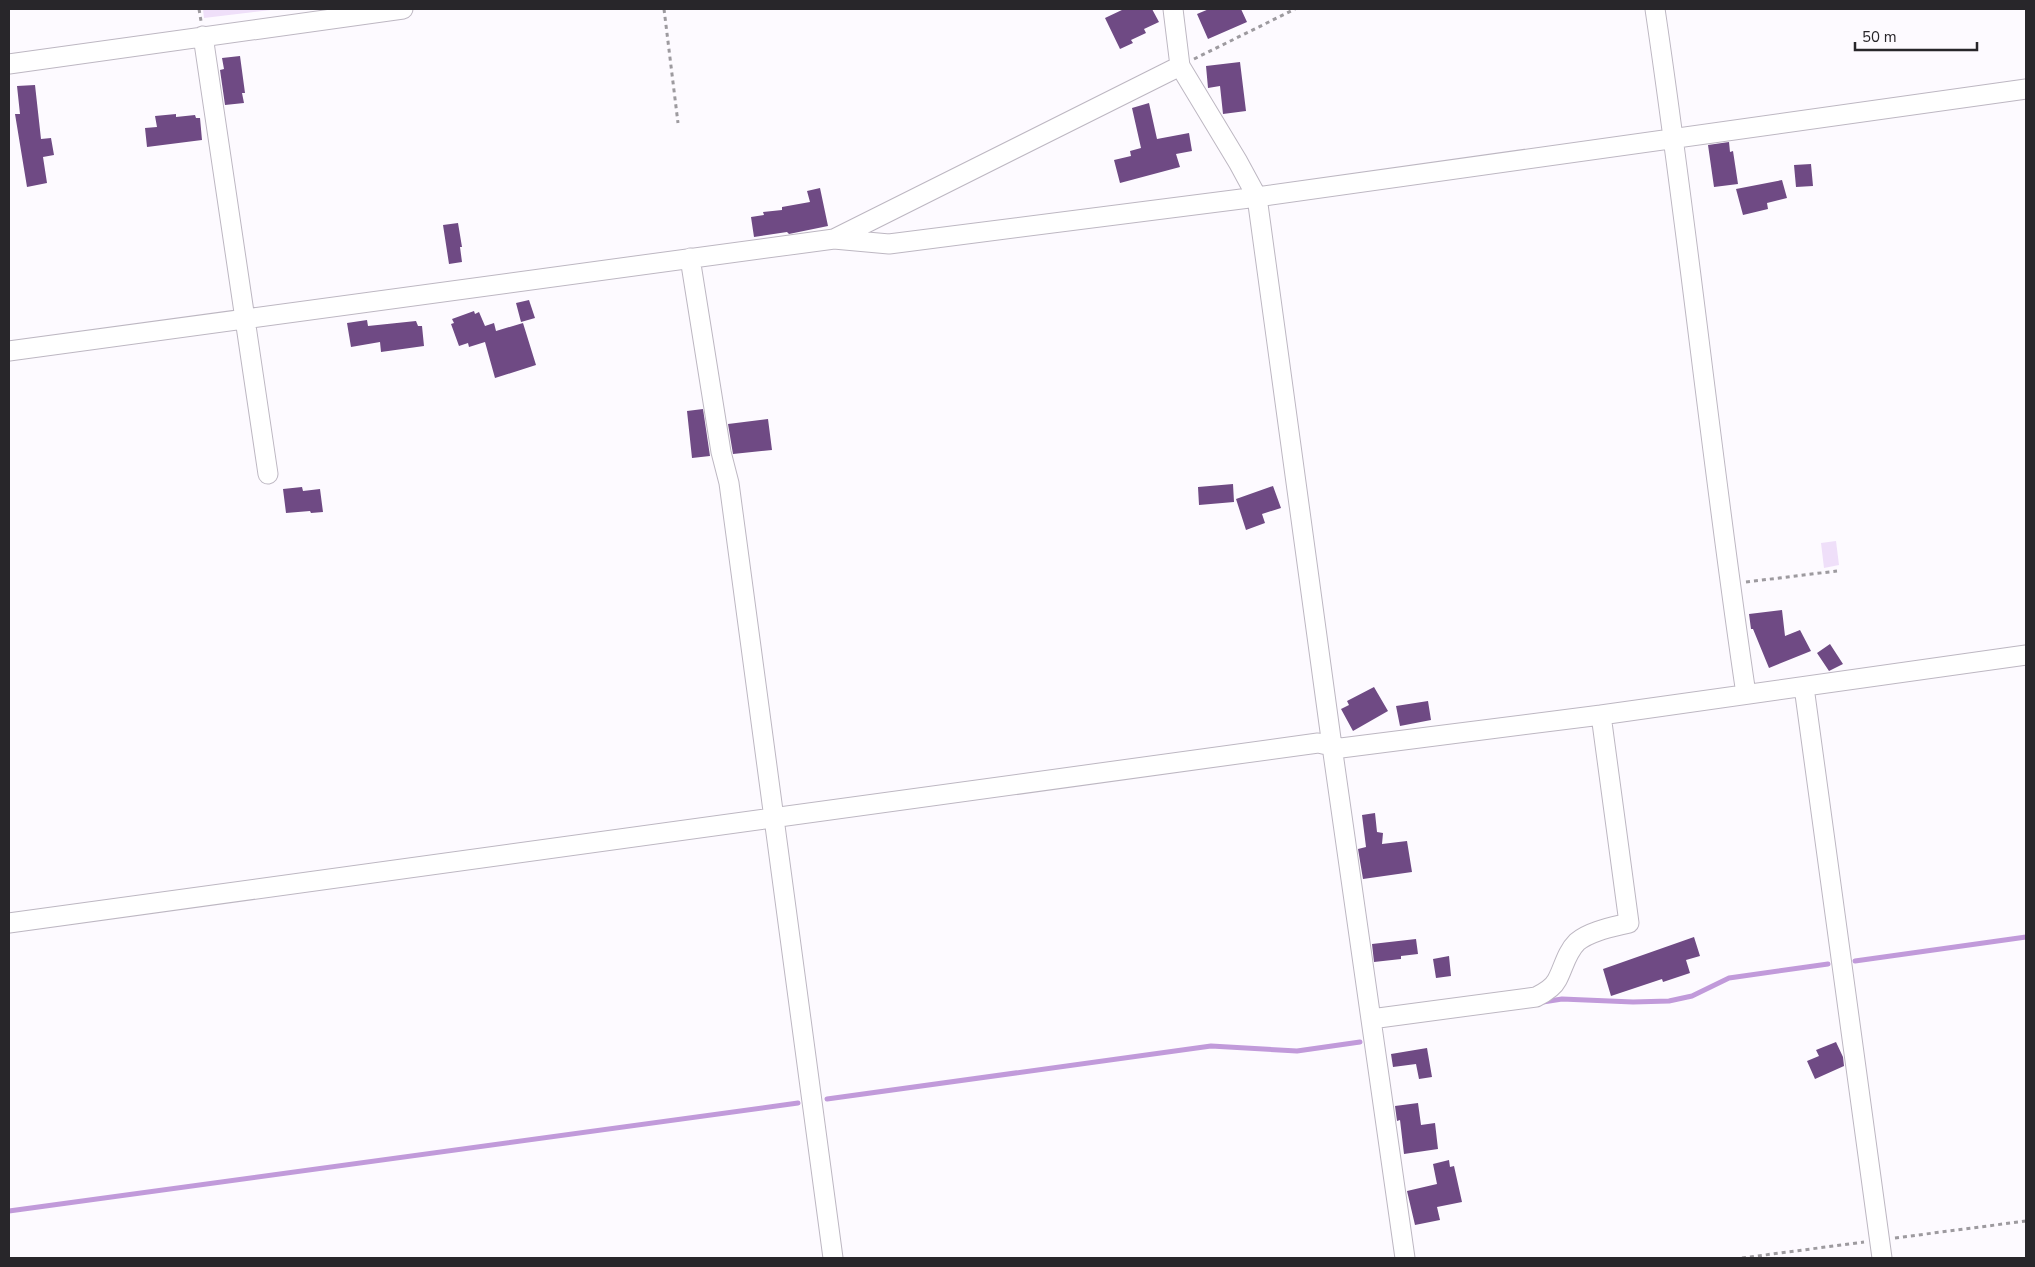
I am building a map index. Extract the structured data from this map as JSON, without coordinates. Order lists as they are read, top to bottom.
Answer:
{
  "scale_bar": "50 m"
}
